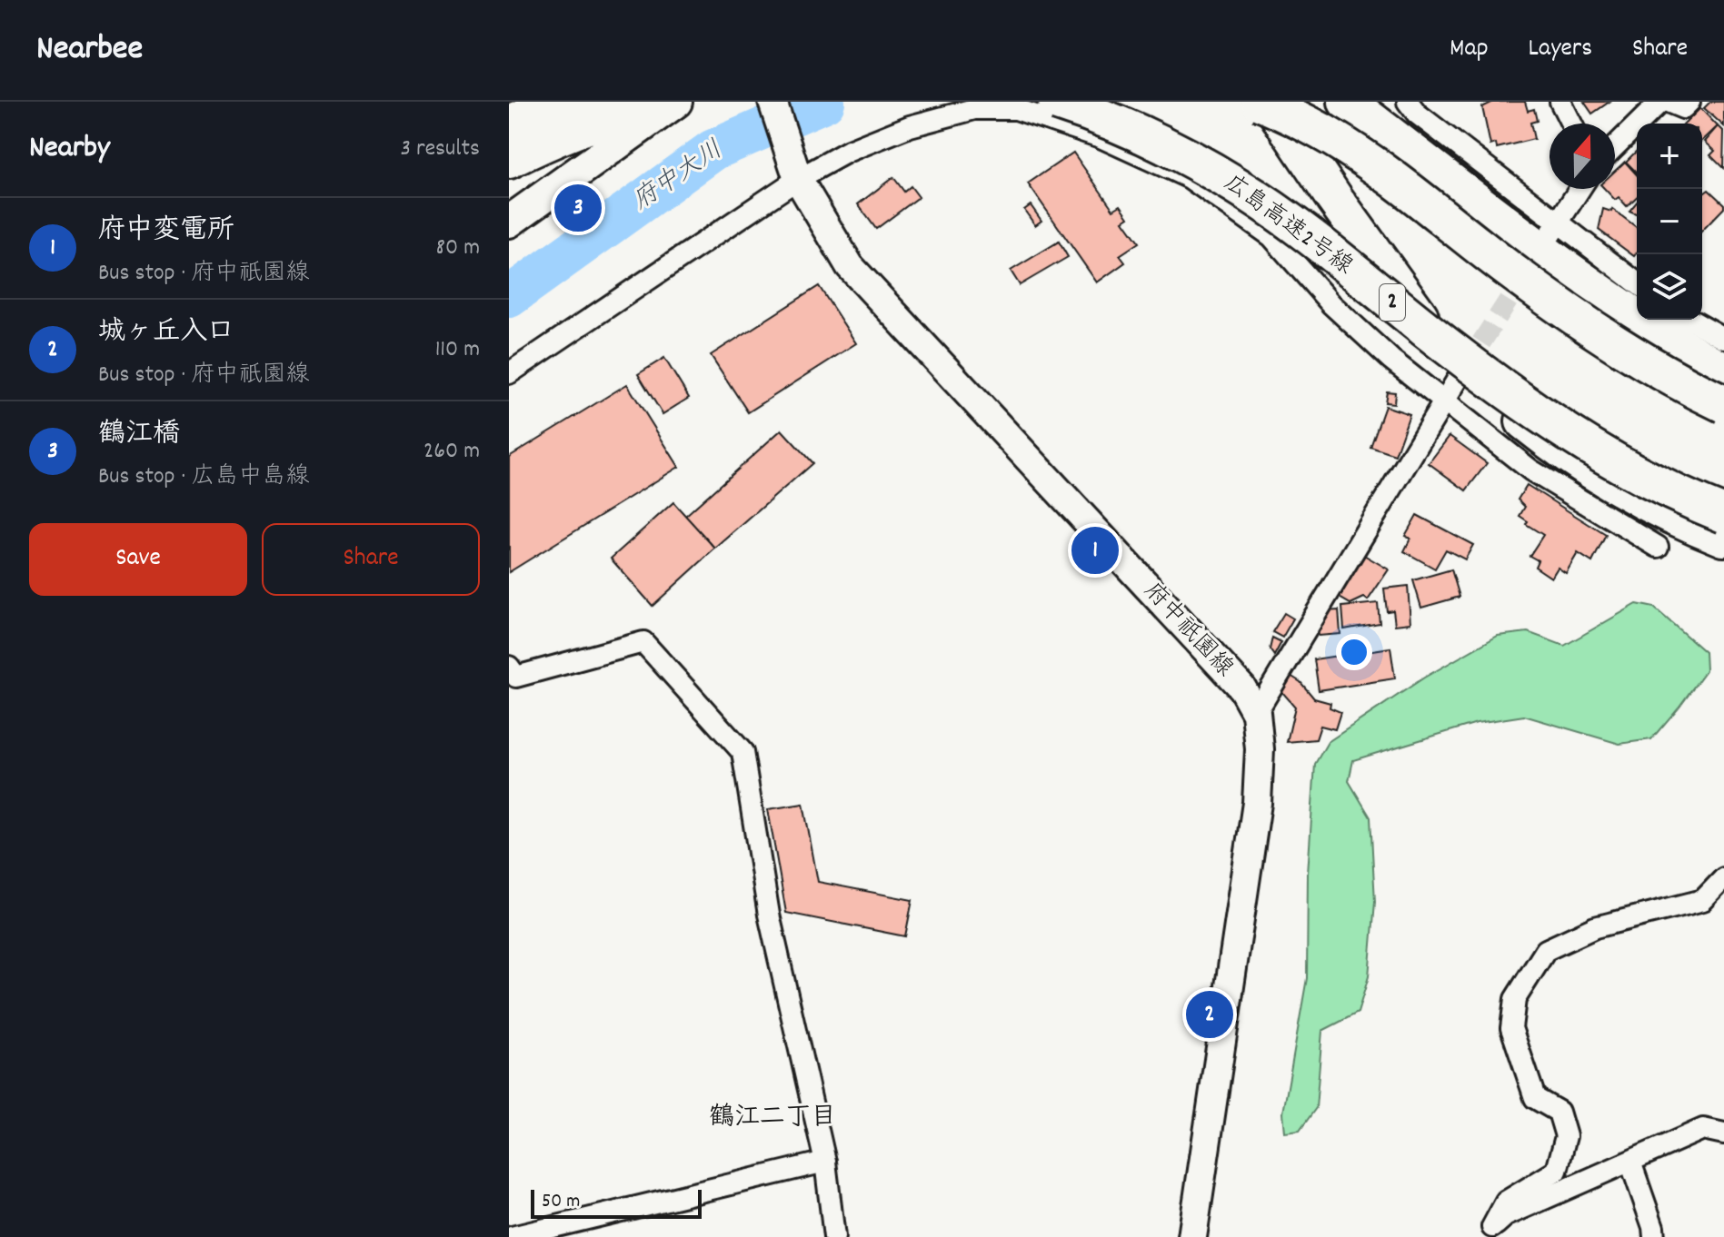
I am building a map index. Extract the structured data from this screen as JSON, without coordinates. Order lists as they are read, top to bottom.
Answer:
{
  "streets": {
    "highway": ["広島高速2号線", "2"],
    "main road": ["府中祇園線"]
  },
  "districts": ["鶴江二丁目"],
  "water": ["府中大川"],
  "scale_bar": "50 m",
  "north": "top",
  "page": {
    "header": "Nearbee",
    "nav": ["Map", "Layers", "Share"],
    "heading": ["Nearby", "3 results"],
    "map_buttons": ["+", "−"],
    "pins": ["3", "1", "2"],
    "list": [
      {
        "mark": "1",
        "name": "府中変電所",
        "note": "Bus stop · 府中祇園線",
        "value": "80 m"
      },
      {
        "mark": "2",
        "name": "城ヶ丘入口",
        "note": "Bus stop · 府中祇園線",
        "value": "110 m"
      },
      {
        "mark": "3",
        "name": "鶴江橋",
        "note": "Bus stop · 広島中島線",
        "value": "260 m"
      }
    ],
    "buttons": ["Save", "Share"],
    "scale": "50 m"
  }
}
